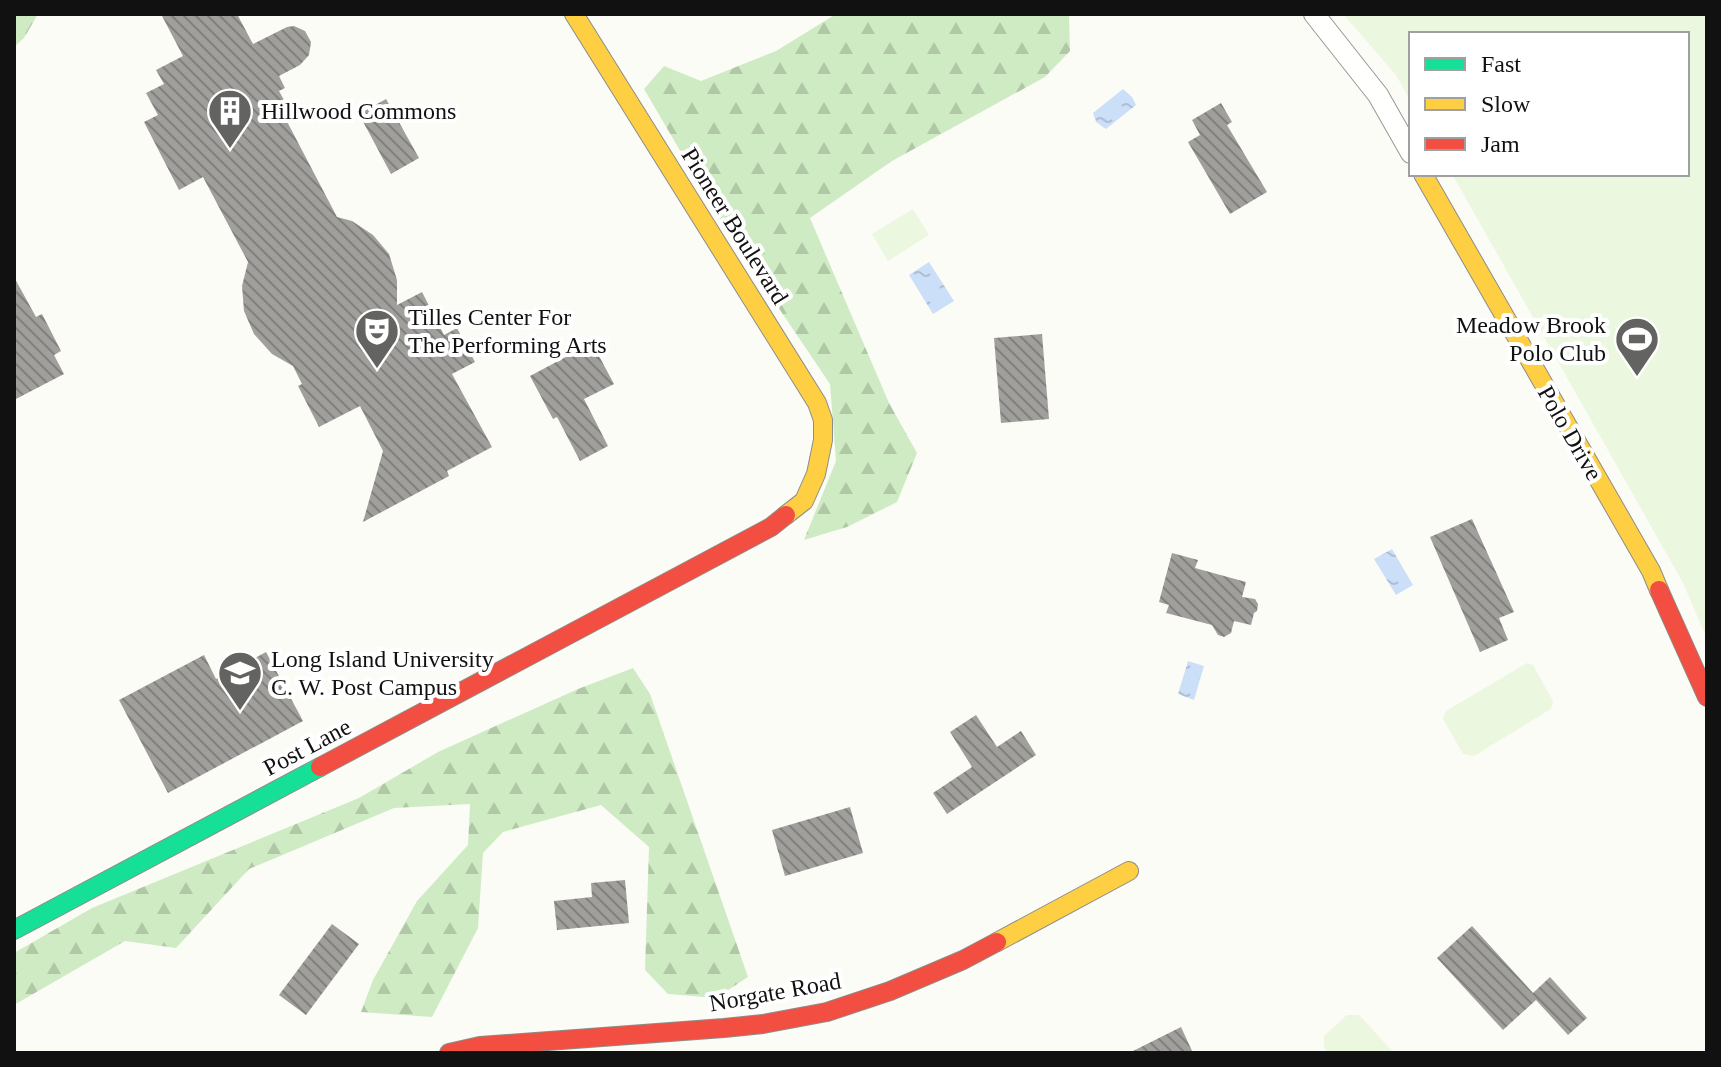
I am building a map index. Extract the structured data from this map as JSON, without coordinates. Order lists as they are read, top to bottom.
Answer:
{
  "streets": {
    "street": [
      "Pioneer Boulevard",
      "Polo Drive",
      "Post Lane",
      "Norgate Road"
    ]
  },
  "crossings": [
    ["Pioneer Boulevard", "Post Lane"]
  ],
  "places": {
    "building": ["Hillwood Commons"],
    "theatre": ["Tilles Center For The Performing Arts"],
    "sports": ["Meadow Brook Polo Club"],
    "school or university": ["Long Island University C. W. Post Campus"]
  },
  "legend": ["Fast", "Slow", "Jam"]
}
